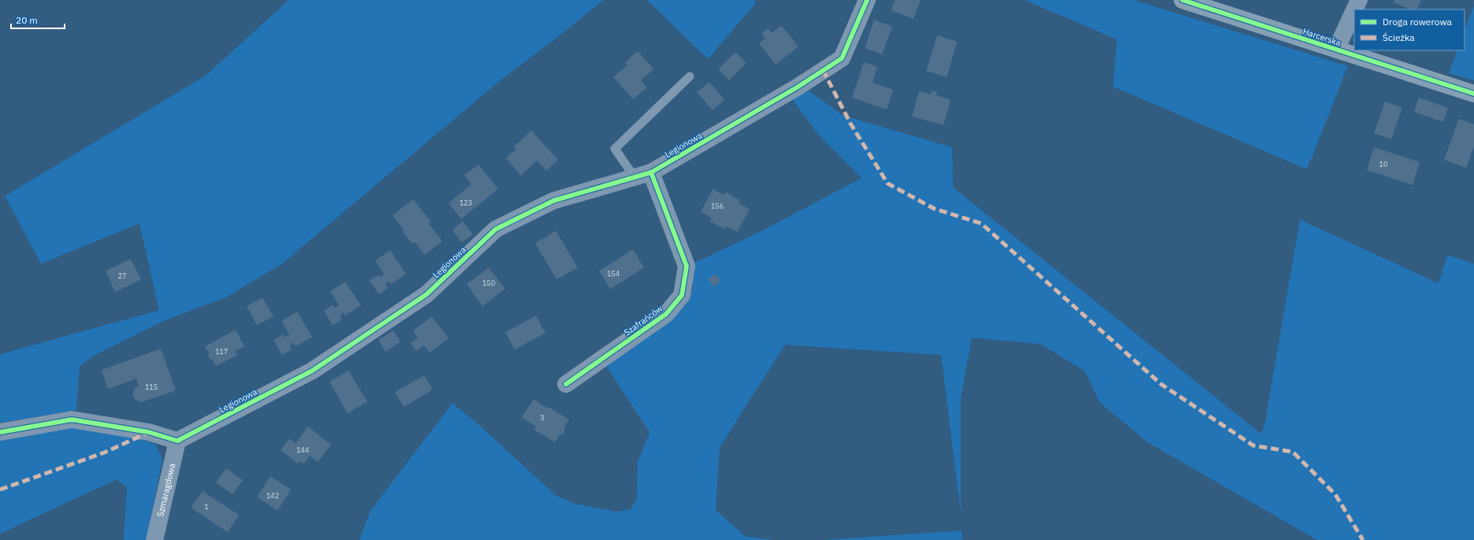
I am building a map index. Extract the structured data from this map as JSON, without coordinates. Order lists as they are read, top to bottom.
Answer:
{
  "streets": {
    "street": [
      "Harcerska",
      "Legionowa",
      "Szafrańców",
      "Szmaragdowa"
    ]
  },
  "crossings": [
    ["Legionowa", "Szafrańców"],
    ["Legionowa", "Szmaragdowa"]
  ],
  "house_numbers": [
    "10",
    "123",
    "156",
    "154",
    "27",
    "150",
    "117",
    "115",
    "3",
    "144",
    "142",
    "1"
  ],
  "legend": ["Droga rowerowa", "Ścieżka"],
  "scale_bar": "20 m"
}
